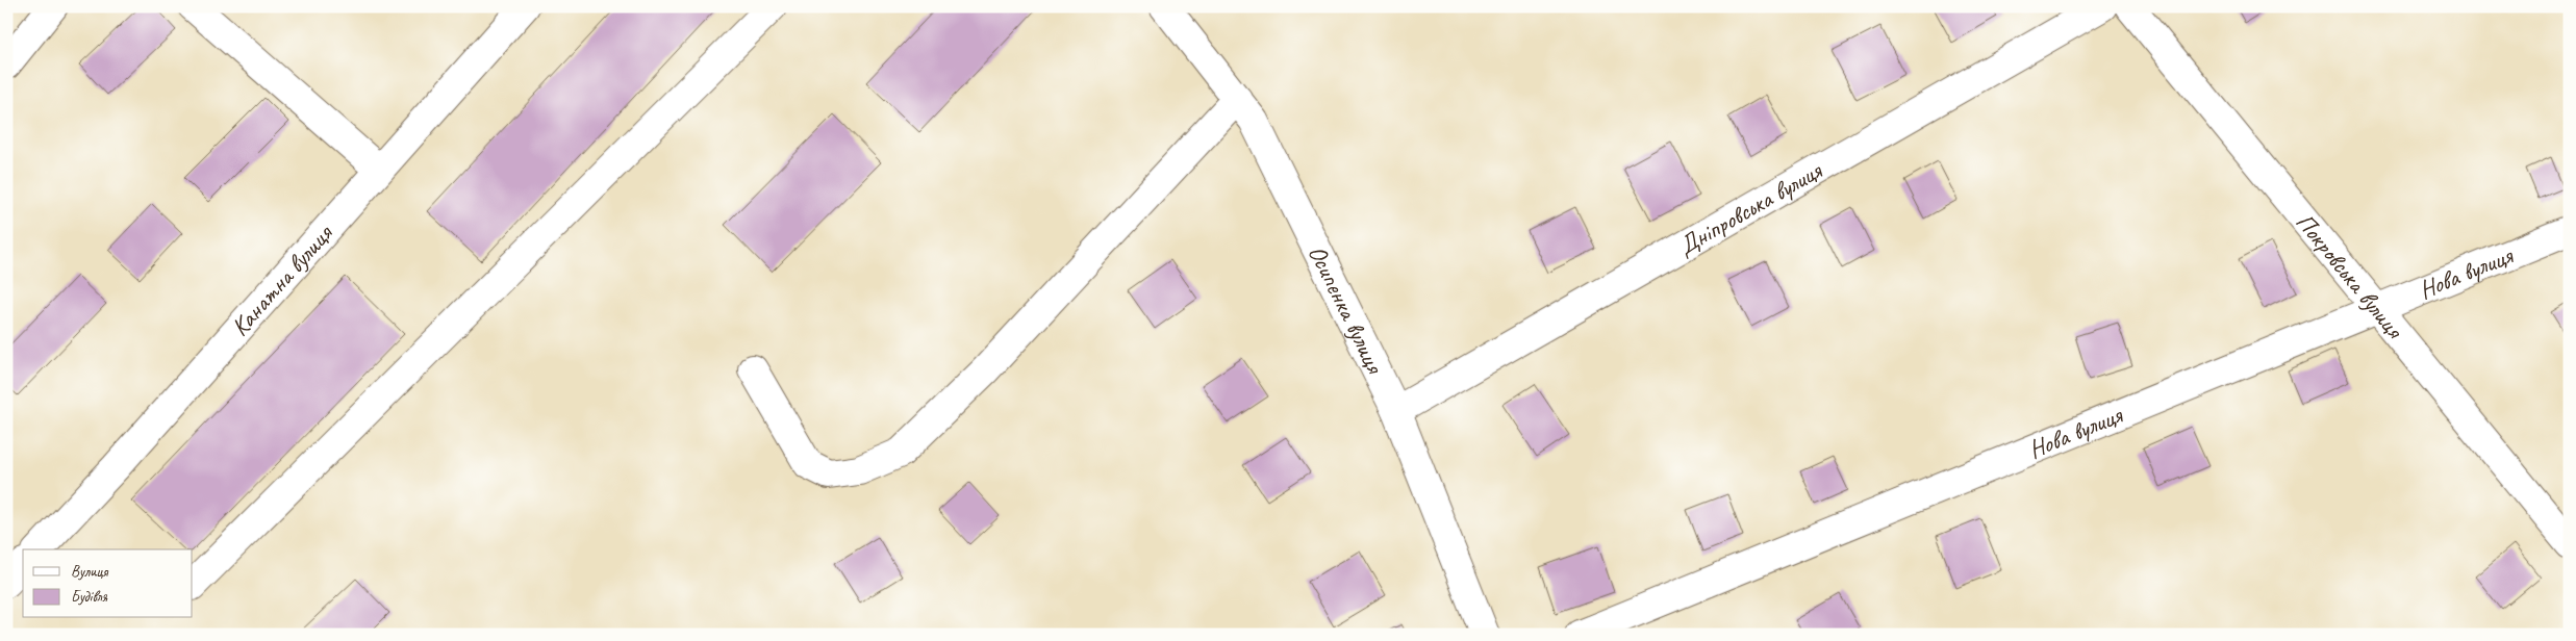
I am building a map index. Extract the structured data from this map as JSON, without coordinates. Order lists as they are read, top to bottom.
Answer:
{
  "streets": {
    "street": [
      "Дніпровська вулиця",
      "Нова вулиця",
      "Покровська вулиця",
      "Канатна вулиця",
      "Осипенка вулиця"
    ]
  },
  "crossings": [
    ["Дніпровська вулиця", "Осипенка вулиця"],
    ["Нова вулиця", "Покровська вулиця"]
  ],
  "legend": ["Вулиця", "Будівля"]
}
